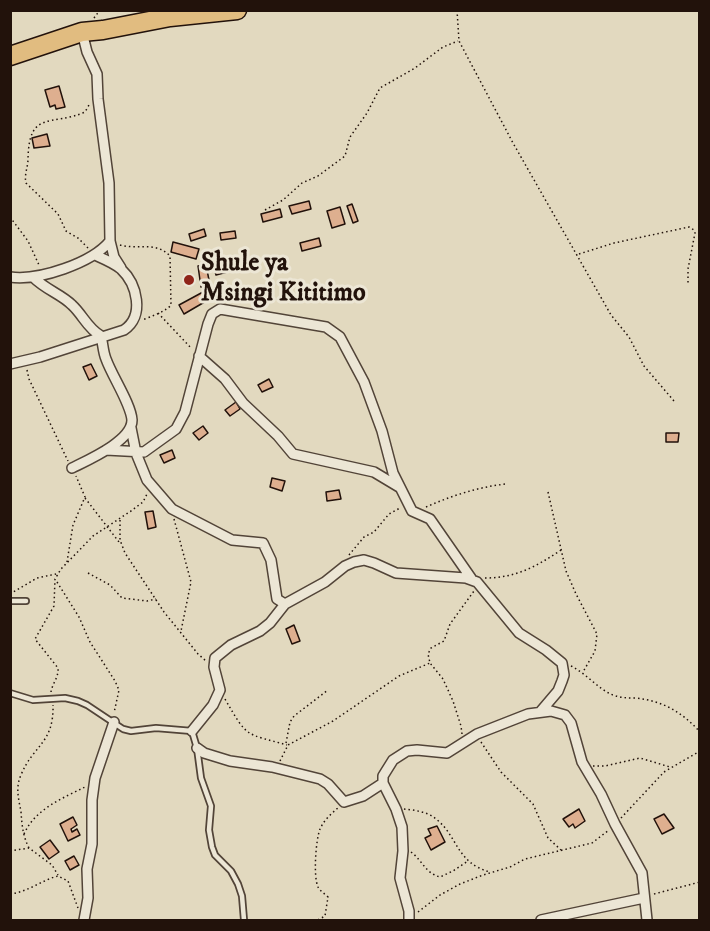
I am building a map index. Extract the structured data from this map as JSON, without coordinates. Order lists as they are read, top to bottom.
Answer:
{
  "places": ["Shule ya Msingi Kititimo"]
}
